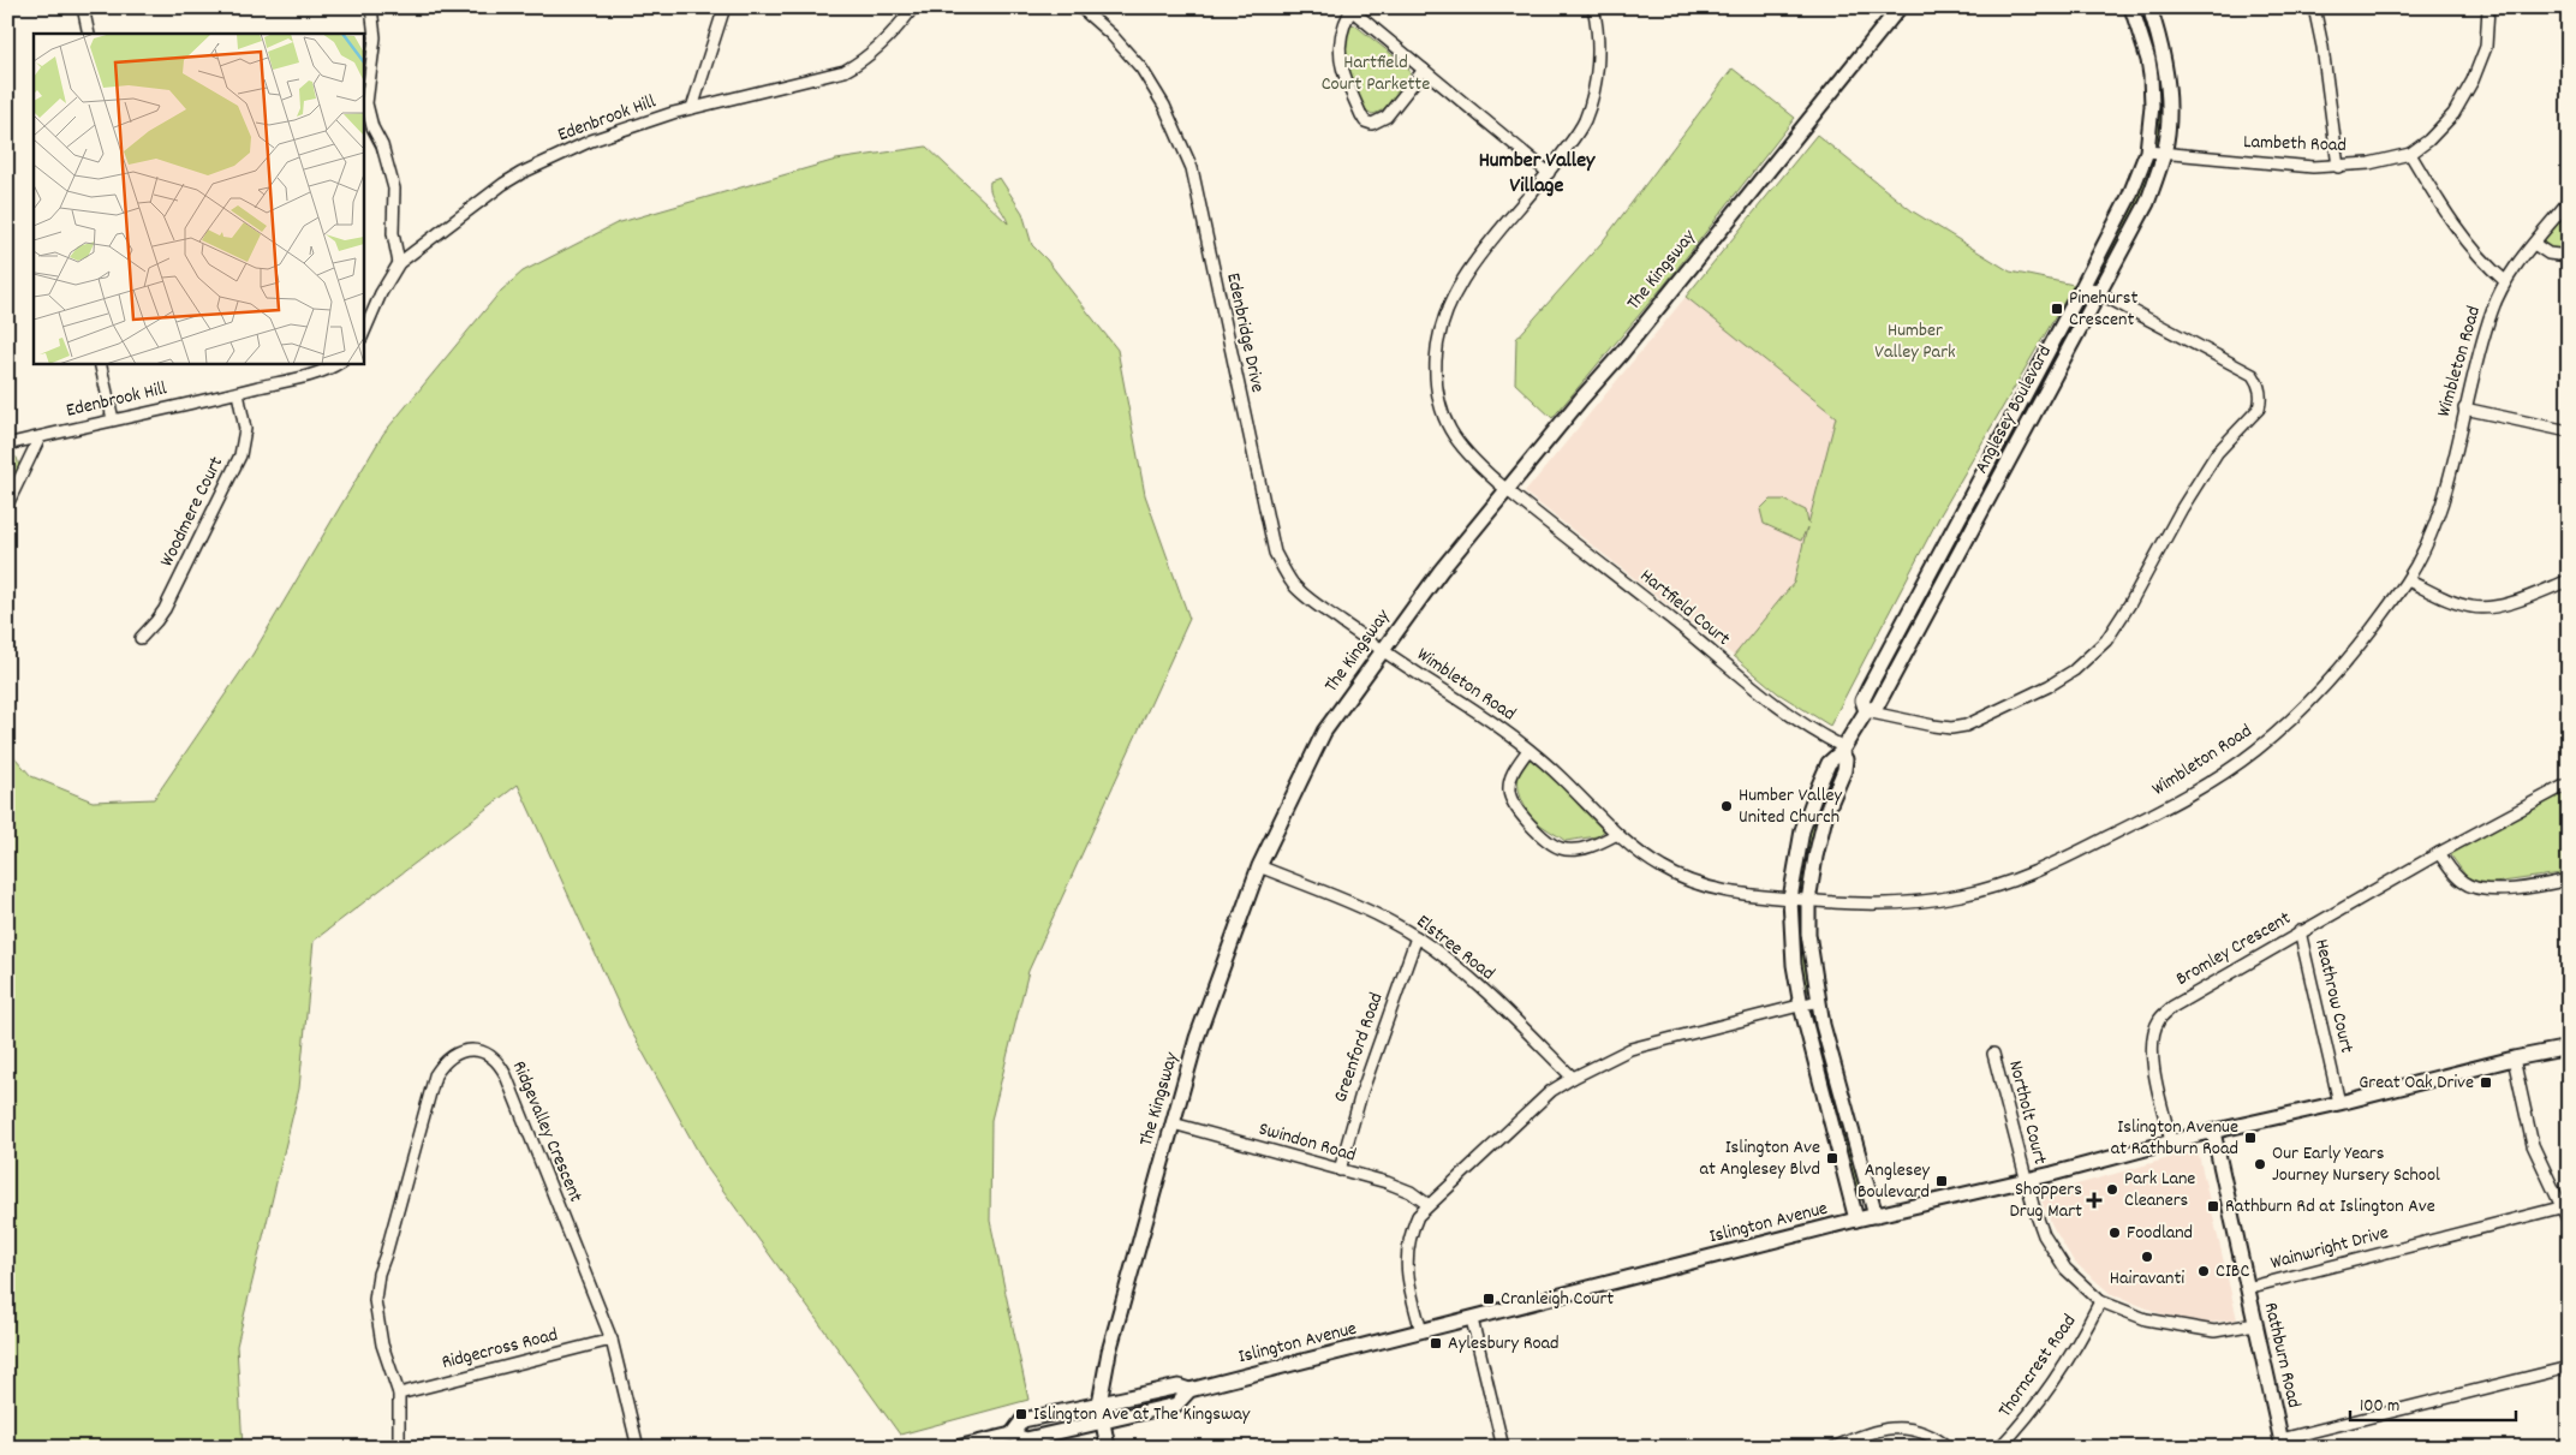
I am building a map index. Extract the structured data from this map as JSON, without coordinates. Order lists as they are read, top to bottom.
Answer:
{
  "streets": {
    "street": [
      "Edenbrook Hill",
      "Lambeth Road",
      "The Kingsway",
      "Edenbridge Drive",
      "Wimbleton Road",
      "Anglesey Boulevard",
      "Woodmere Court",
      "Hartfield Court",
      "Elstree Road",
      "Bromley Crescent",
      "Heathrow Court",
      "Greenford Road",
      "Northolt Court",
      "Ridgevalley Crescent",
      "Swindon Road",
      "Islington Avenue",
      "Wainwright Drive",
      "Ridgecross Road",
      "Rathburn Road",
      "Thorncrest Road"
    ]
  },
  "crossings": [
    ["Edenbrook Hill", "Woodmere Court"],
    ["Lambeth Road", "Anglesey Boulevard"],
    ["The Kingsway", "Edenbridge Drive"],
    ["The Kingsway", "Wimbleton Road"],
    ["The Kingsway", "Hartfield Court"],
    ["The Kingsway", "Elstree Road"],
    ["The Kingsway", "Swindon Road"],
    ["The Kingsway", "Islington Avenue"],
    ["Edenbridge Drive", "Wimbleton Road"],
    ["Wimbleton Road", "Anglesey Boulevard"],
    ["Anglesey Boulevard", "Hartfield Court"],
    ["Anglesey Boulevard", "Islington Avenue"],
    ["Elstree Road", "Greenford Road"],
    ["Bromley Crescent", "Heathrow Court"],
    ["Bromley Crescent", "Islington Avenue"],
    ["Heathrow Court", "Islington Avenue"],
    ["Greenford Road", "Swindon Road"],
    ["Northolt Court", "Islington Avenue"],
    ["Northolt Court", "Thorncrest Road"],
    ["Ridgevalley Crescent", "Ridgecross Road"],
    ["Islington Avenue", "Rathburn Road"],
    ["Islington Avenue", "Thorncrest Road"],
    ["Wainwright Drive", "Rathburn Road"],
    ["Rathburn Road", "Thorncrest Road"]
  ],
  "districts": ["Humber Valley Village"],
  "parks": ["Hartfield Court Parkette", "Humber Valley Park"],
  "places": {
    "transit": [
      "Pinehurst Crescent",
      "Great Oak Drive",
      "Islington Avenue at Rathburn Road",
      "Islington Ave at Anglesey Blvd",
      "Anglesey Boulevard",
      "Rathburn Rd at Islington Ave",
      "Cranleigh Court",
      "Aylesbury Road",
      "Islington Ave at The Kingsway"
    ],
    "other": [
      "Humber Valley United Church",
      "Our Early Years Journey Nursery School",
      "Park Lane Cleaners",
      "Foodland",
      "Hairavanti",
      "CIBC"
    ],
    "health": ["Shoppers Drug Mart"]
  },
  "scale_bar": "100 m"
}
